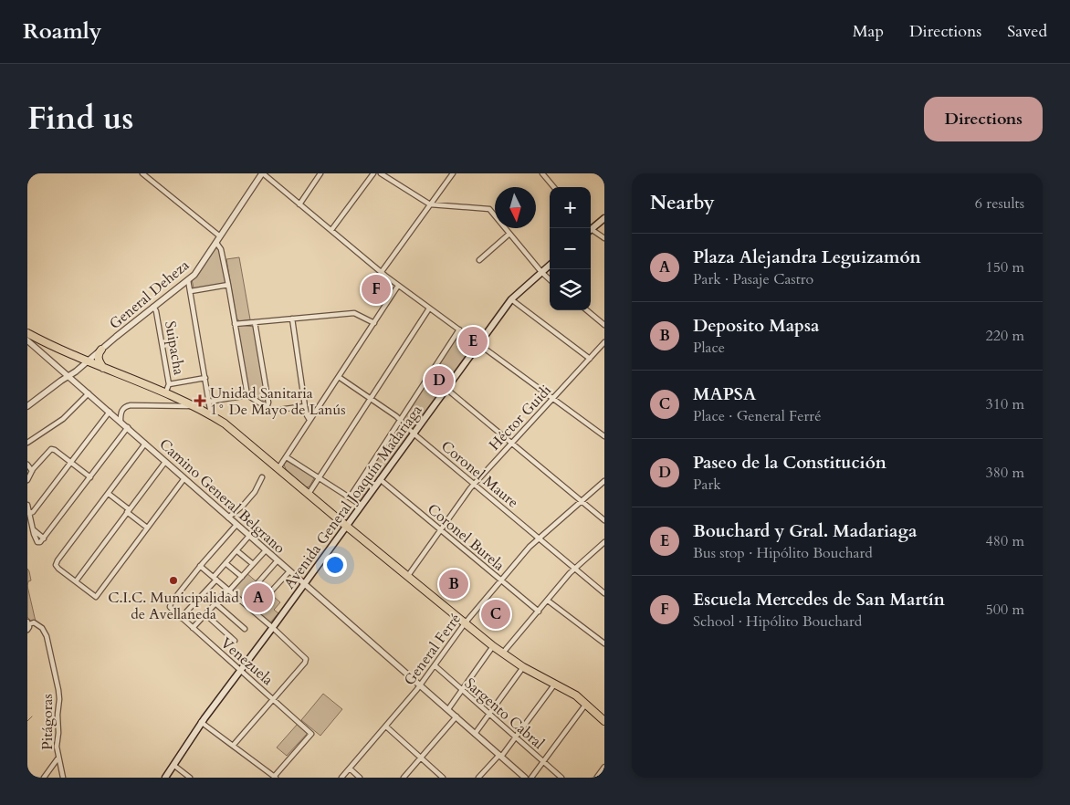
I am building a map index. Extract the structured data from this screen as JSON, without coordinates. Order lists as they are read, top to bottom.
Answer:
{
  "streets": {
    "main road": ["Avenida General Joaquín Madariaga"],
    "street": [
      "General Deheza",
      "Suipacha",
      "Héctor Guidi",
      "Coronel Maure",
      "Camino General Belgrano",
      "Coronel Burela",
      "General Ferré",
      "Venezuela",
      "Sargento Cabral",
      "Pitágoras"
    ]
  },
  "crossings": [
    ["General Deheza", "Suipacha"],
    ["General Deheza", "Camino General Belgrano"],
    ["Héctor Guidi", "Coronel Maure"],
    ["Héctor Guidi", "Coronel Burela"],
    ["Coronel Maure", "Avenida General Joaquín Madariaga"],
    ["Coronel Maure", "General Ferré"],
    ["Camino General Belgrano", "Avenida General Joaquín Madariaga"],
    ["Camino General Belgrano", "General Ferré"],
    ["Avenida General Joaquín Madariaga", "Coronel Burela"],
    ["Avenida General Joaquín Madariaga", "Venezuela"],
    ["Coronel Burela", "General Ferré"],
    ["General Ferré", "Sargento Cabral"]
  ],
  "places": {
    "health": ["Unidad Sanitaria 1° De Mayo de Lanús"],
    "other": ["C.I.C. Municipalidad de Avellaneda"]
  },
  "north": "bottom",
  "page": {
    "header": "Roamly",
    "nav": ["Map", "Directions", "Saved"],
    "title": "Find us",
    "buttons": "Directions",
    "heading": ["Nearby", "6 results"],
    "map_buttons": ["+", "−"],
    "list": [
      {
        "mark": "A",
        "name": "Plaza Alejandra Leguizamón",
        "note": "Park · Pasaje Castro",
        "value": "150 m"
      },
      {
        "mark": "B",
        "name": "Deposito Mapsa",
        "note": "Place",
        "value": "220 m"
      },
      {
        "mark": "C",
        "name": "MAPSA",
        "note": "Place · General Ferré",
        "value": "310 m"
      },
      {
        "mark": "D",
        "name": "Paseo de la Constitución",
        "note": "Park",
        "value": "380 m"
      },
      {
        "mark": "E",
        "name": "Bouchard y Gral. Madariaga",
        "note": "Bus stop · Hipólito Bouchard",
        "value": "480 m"
      },
      {
        "mark": "F",
        "name": "Escuela Mercedes de San Martín",
        "note": "School · Hipólito Bouchard",
        "value": "500 m"
      }
    ],
    "pins": [
      "F",
      "E",
      "D",
      "B",
      "A",
      "C"
    ]
  }
}
